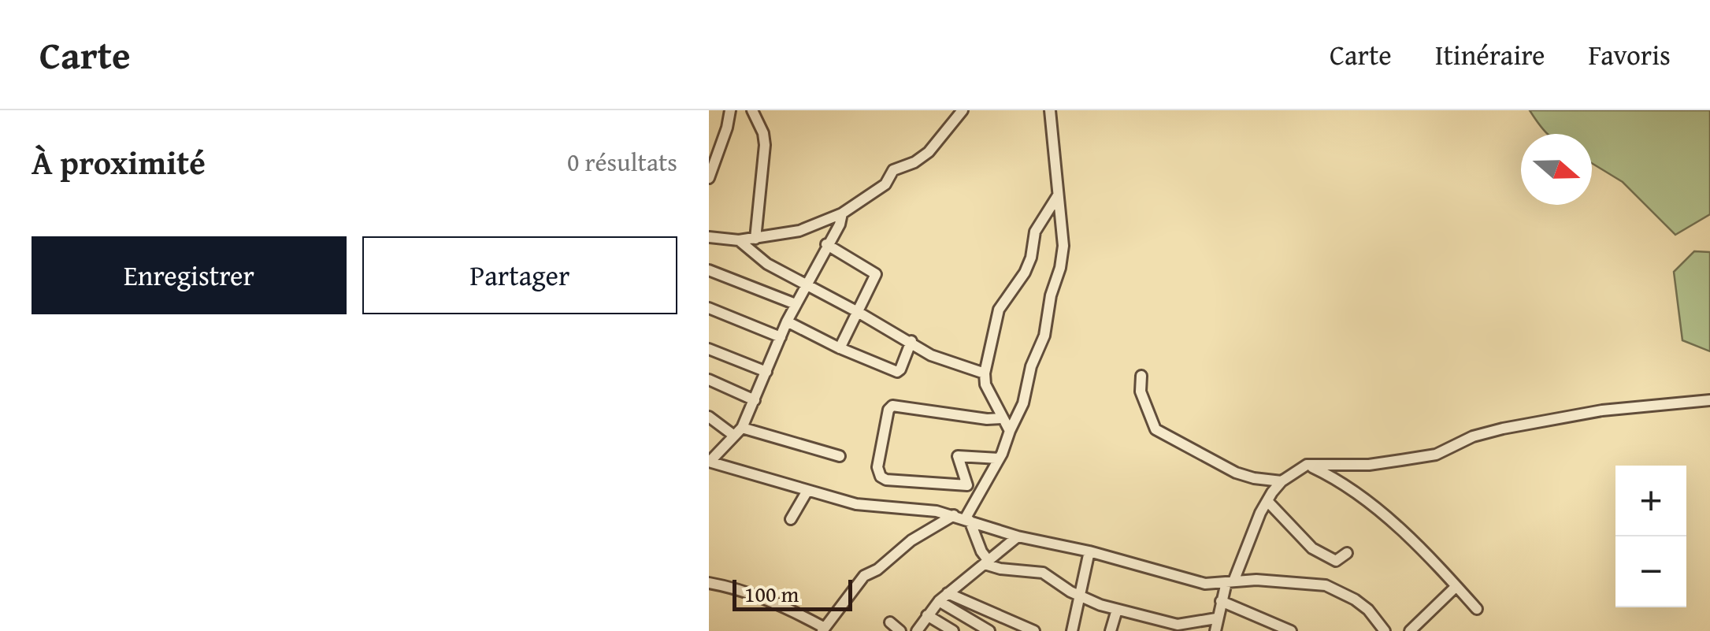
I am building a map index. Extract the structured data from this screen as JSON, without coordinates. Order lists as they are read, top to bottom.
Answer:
{
  "scale_bar": "100 m",
  "north": "right",
  "page": {
    "header": "Carte",
    "nav": ["Carte", "Itinéraire", "Favoris"],
    "heading": ["À proximité", "0 résultats"],
    "buttons": ["Enregistrer", "Partager"],
    "map_buttons": ["+", "−"],
    "scale": "100 m"
  }
}
